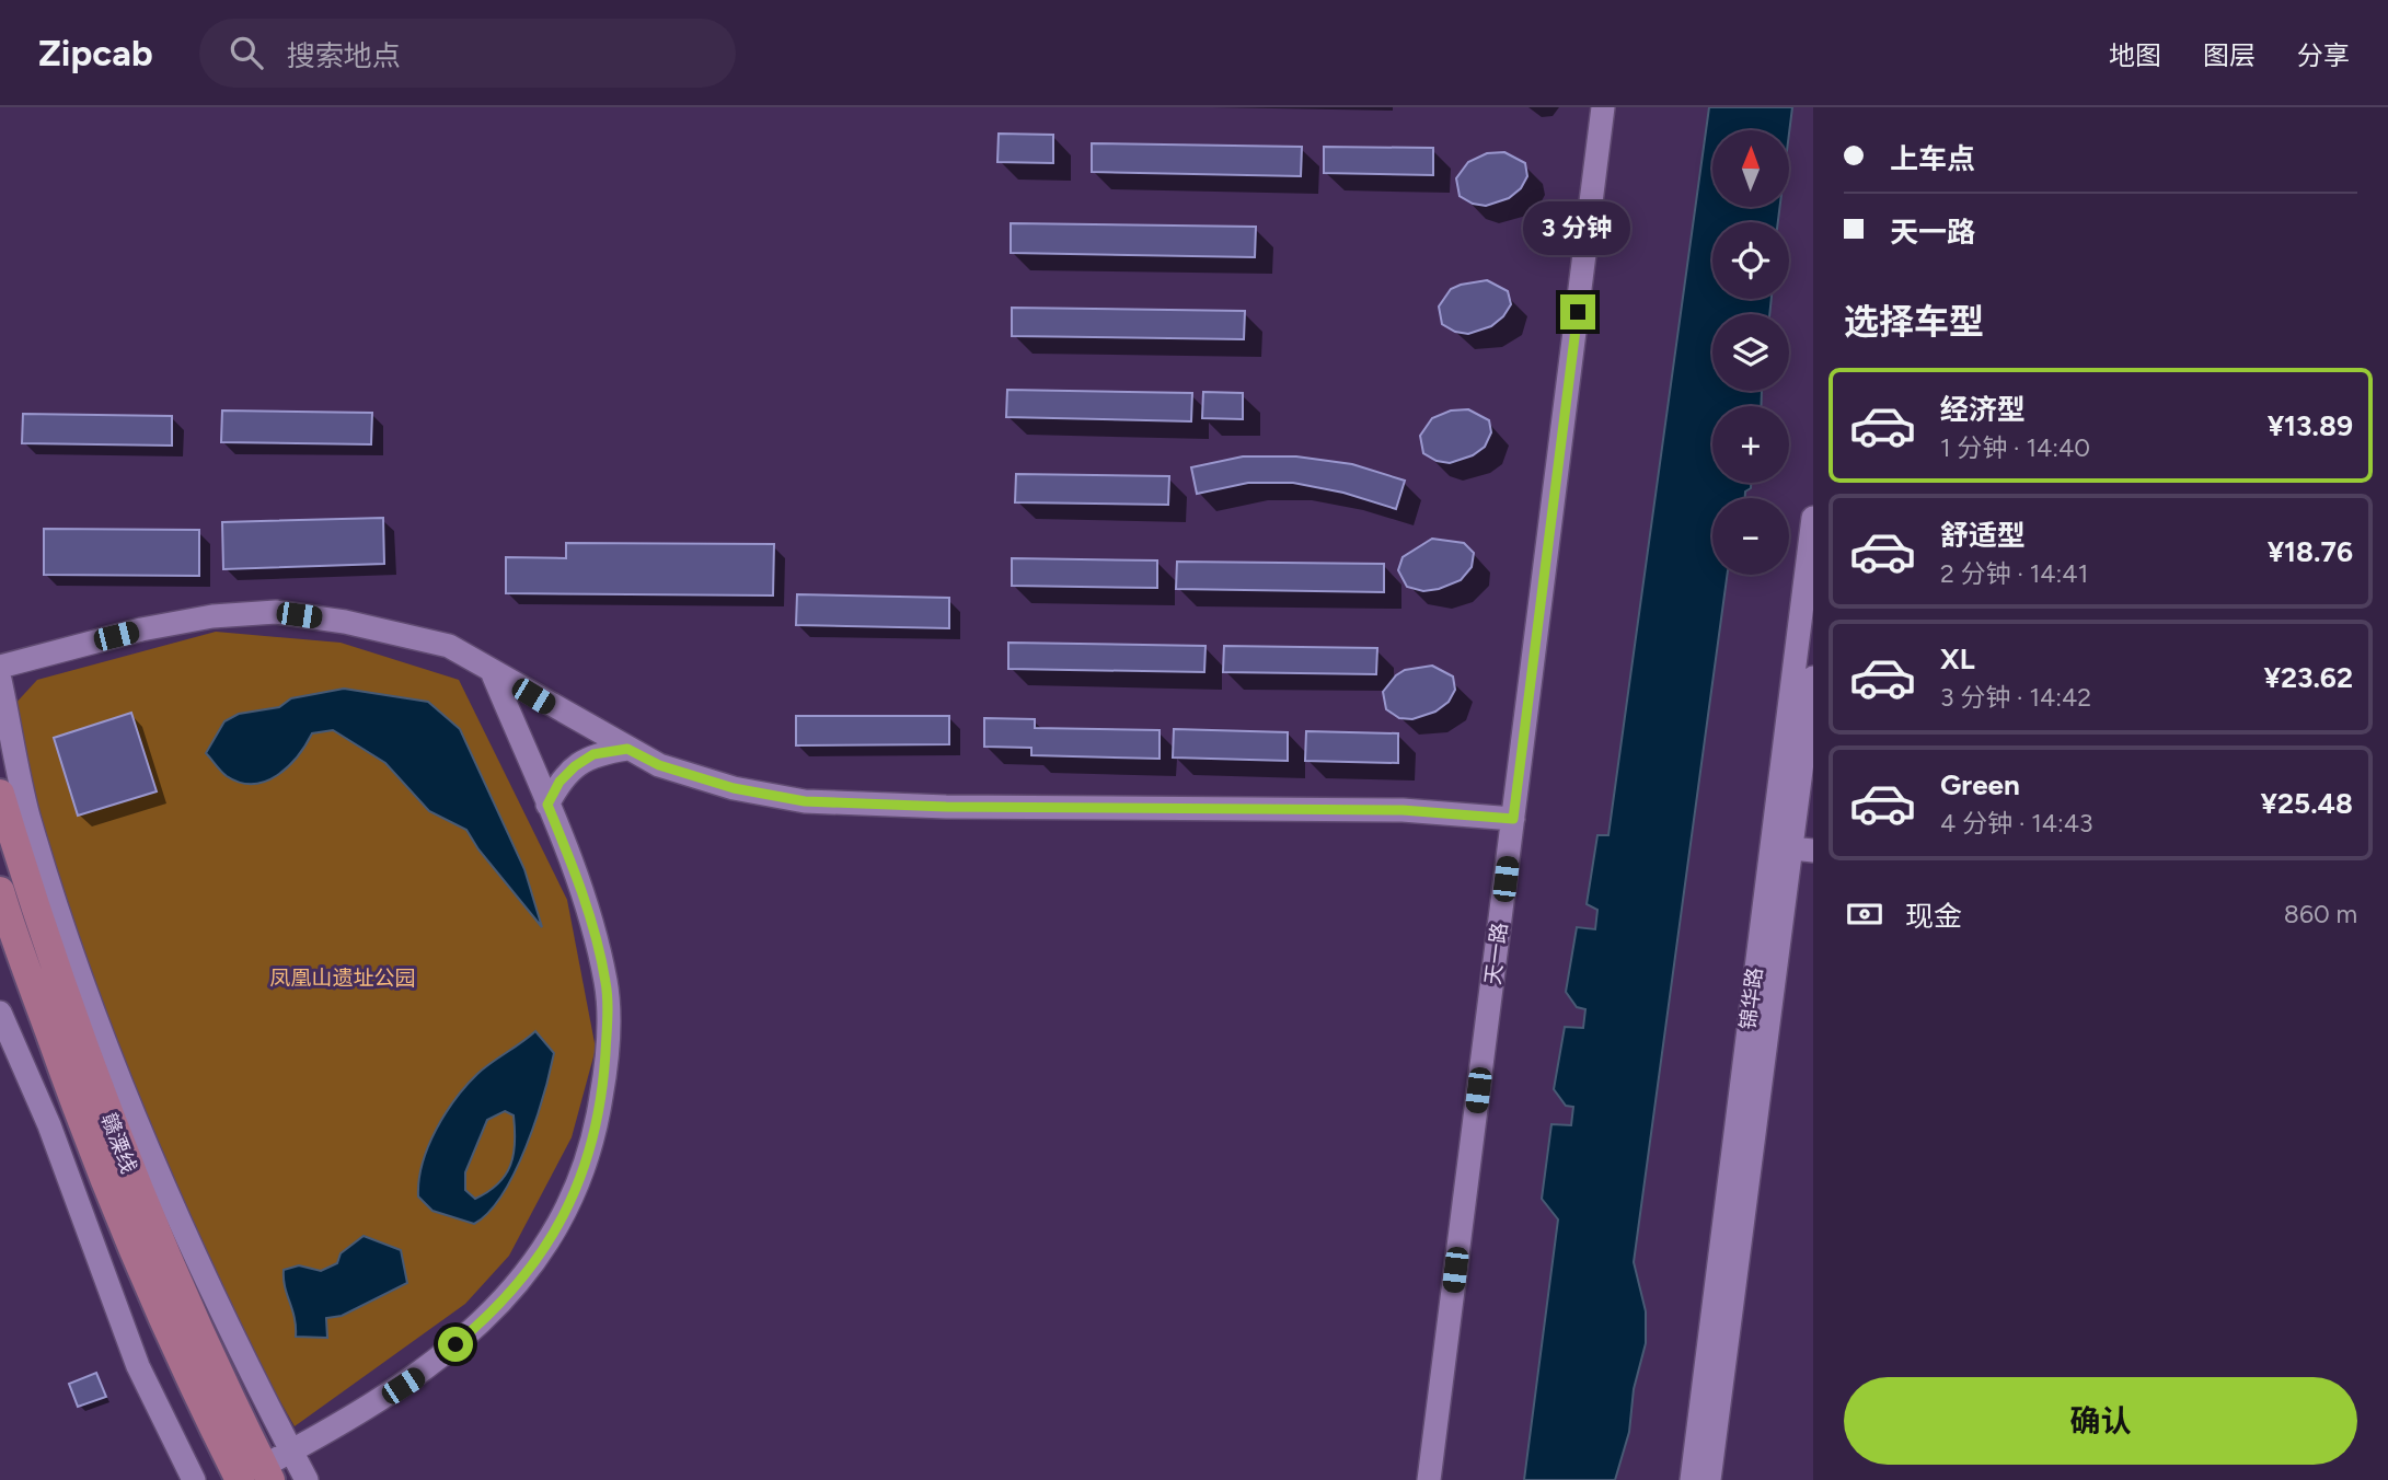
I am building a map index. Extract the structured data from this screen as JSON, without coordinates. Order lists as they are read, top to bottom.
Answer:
{
  "streets": {
    "main road": ["赣溧线"],
    "street": ["天一路", "锦华路"]
  },
  "parks": ["凤凰山遗址公园"],
  "north": "top",
  "page": {
    "header": "Zipcab",
    "search": "搜索地点",
    "nav": ["地图", "图层", "分享"],
    "banner": ["上车点", "天一路"],
    "map_buttons": ["+", "−"],
    "bubble": "3 分钟",
    "heading": "选择车型",
    "list": [
      {
        "name": "经济型",
        "note": "1 分钟 · 14:40",
        "value": "¥13.89"
      },
      {
        "name": "舒适型",
        "note": "2 分钟 · 14:41",
        "value": "¥18.76"
      },
      {
        "name": "XL",
        "note": "3 分钟 · 14:42",
        "value": "¥23.62"
      },
      {
        "name": "Green",
        "note": "4 分钟 · 14:43",
        "value": "¥25.48"
      }
    ],
    "pay": ["现金", "860 m"],
    "buttons": "确认"
  }
}
